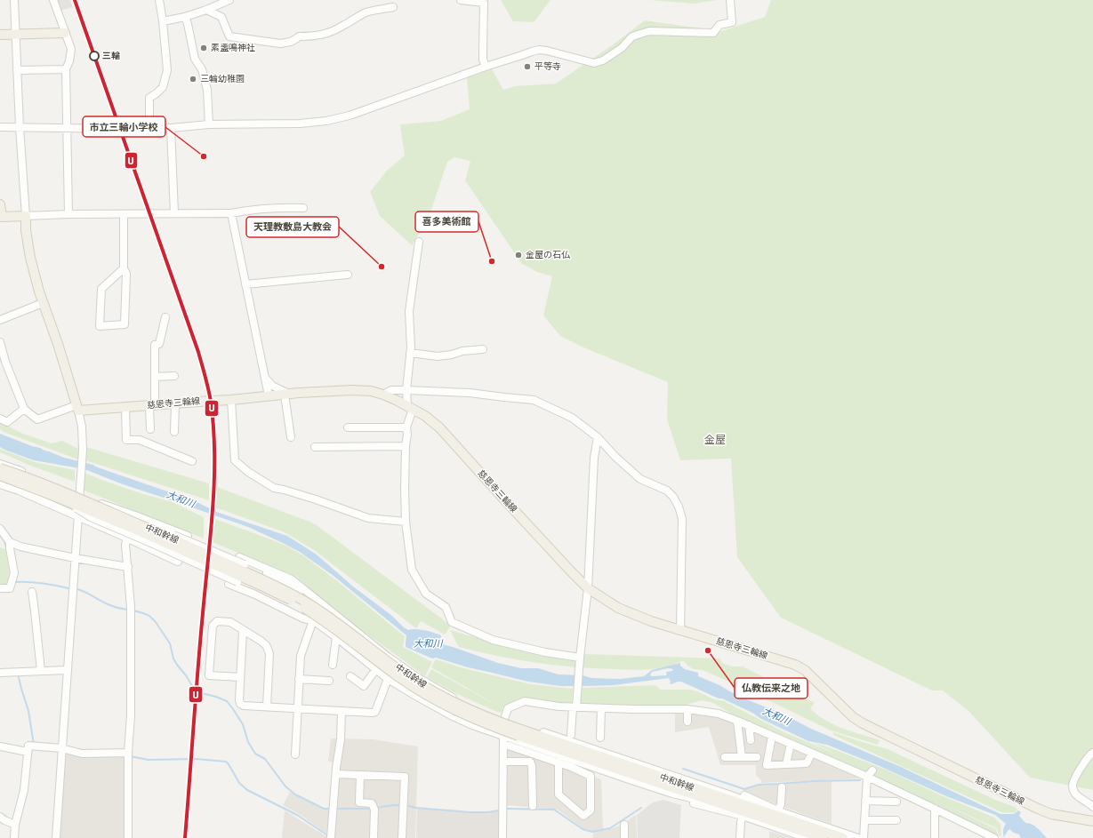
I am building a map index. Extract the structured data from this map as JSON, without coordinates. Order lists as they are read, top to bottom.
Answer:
{
  "streets": {
    "main road": ["慈恩寺三輪線", "中和幹線"]
  },
  "districts": ["金屋"],
  "water": ["大和川"],
  "places": [
    "素盞鳴神社",
    "三輪",
    "平等寺",
    "三輪幼稚園",
    "市立三輪小学校",
    "金屋の石仏",
    "喜多美術館",
    "天理教敷島大教会",
    "仏教伝来之地"
  ],
  "lines": ["transit line U"]
}
